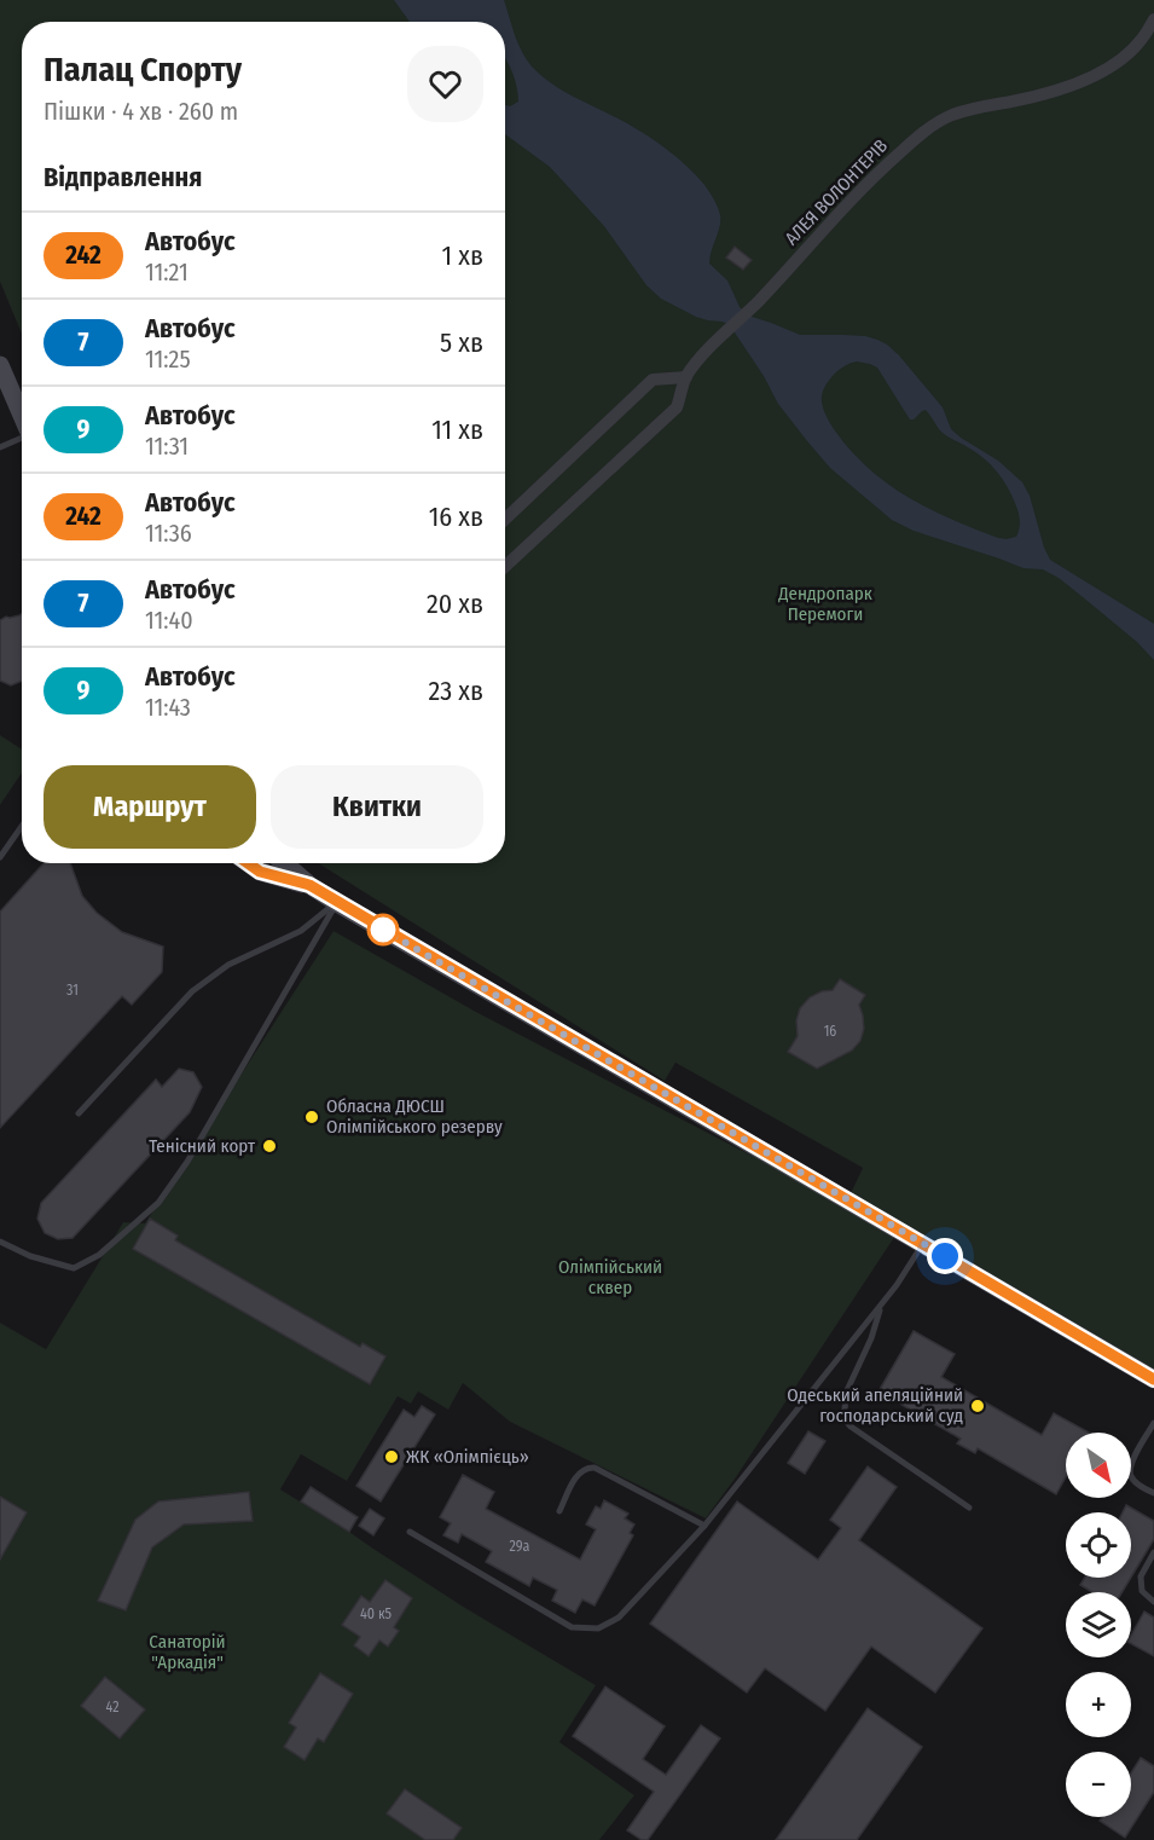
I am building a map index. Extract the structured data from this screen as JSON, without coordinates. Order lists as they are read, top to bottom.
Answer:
{
  "streets": {
    "street": ["АЛЕЯ ВОЛОНТЕРІВ"]
  },
  "parks": ["Дендропарк Перемоги", "Олімпійський сквер", "Санаторій \"Аркадія\""],
  "places": [
    "Обласна ДЮСШ Олімпійського резерву",
    "Тенісний корт",
    "Одеський апеляційний господарський суд",
    "ЖК «Олімпієць»"
  ],
  "lines": ["bus line 242"],
  "house_numbers": [
    "31",
    "16",
    "29а",
    "40 к5",
    "42"
  ],
  "north": "bottom right",
  "page": {
    "heading": [
      ["Палац Спорту", "Пішки · 4 хв · 260 m"],
      "Відправлення"
    ],
    "list": [
      {
        "mark": "242",
        "name": "Автобус",
        "note": "11:21",
        "value": "1 хв"
      },
      {
        "mark": "7",
        "name": "Автобус",
        "note": "11:25",
        "value": "5 хв"
      },
      {
        "mark": "9",
        "name": "Автобус",
        "note": "11:31",
        "value": "11 хв"
      },
      {
        "mark": "242",
        "name": "Автобус",
        "note": "11:36",
        "value": "16 хв"
      },
      {
        "mark": "7",
        "name": "Автобус",
        "note": "11:40",
        "value": "20 хв"
      },
      {
        "mark": "9",
        "name": "Автобус",
        "note": "11:43",
        "value": "23 хв"
      }
    ],
    "buttons": ["Маршрут", "Квитки"],
    "map_buttons": ["+", "−"]
  }
}
